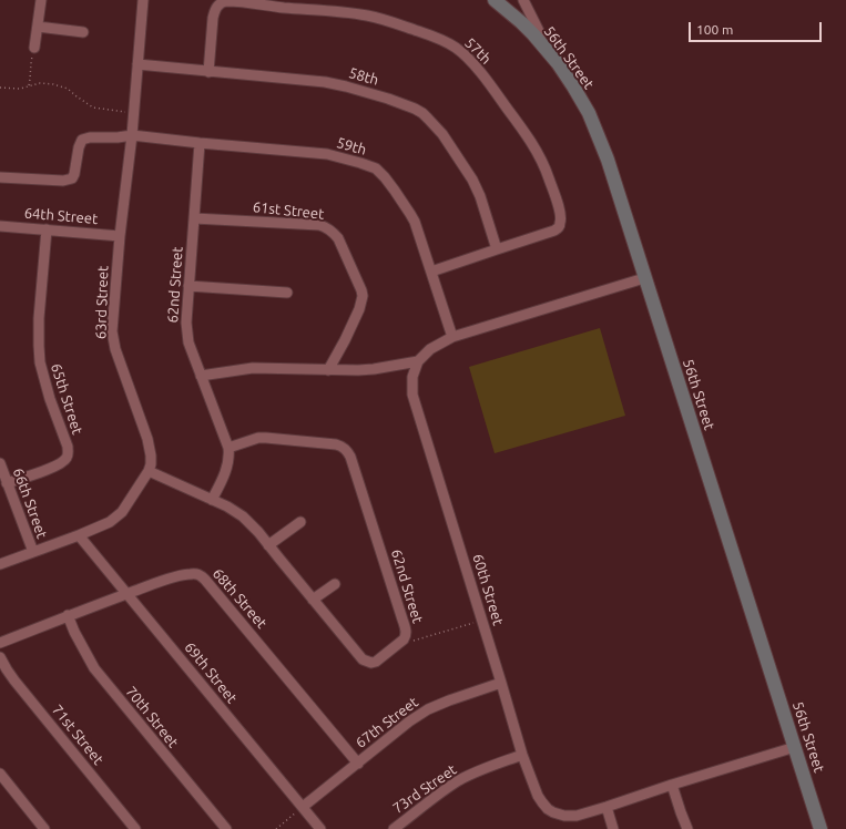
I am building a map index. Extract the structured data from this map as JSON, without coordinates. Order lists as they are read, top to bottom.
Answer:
{
  "streets": {
    "street": [
      "57th",
      "56th Street",
      "58th",
      "59th",
      "61st Street",
      "64th Street",
      "62nd Street",
      "63rd Street",
      "65th Street",
      "66th Street",
      "60th Street",
      "68th Street",
      "69th Street",
      "70th Street",
      "67th Street",
      "71st Street",
      "73rd Street"
    ]
  },
  "crossings": [
    ["57th", "58th"],
    ["57th", "59th"],
    ["56th Street", "60th Street"],
    ["58th", "63rd Street"],
    ["59th", "62nd Street"],
    ["59th", "63rd Street"],
    ["61st Street", "62nd Street"],
    ["64th Street", "63rd Street"],
    ["64th Street", "65th Street"],
    ["62nd Street", "63rd Street"],
    ["65th Street", "66th Street"],
    ["60th Street", "67th Street"],
    ["60th Street", "73rd Street"],
    ["68th Street", "69th Street"],
    ["68th Street", "70th Street"],
    ["68th Street", "67th Street"],
    ["69th Street", "67th Street"]
  ],
  "scale_bar": "100 m"
}
